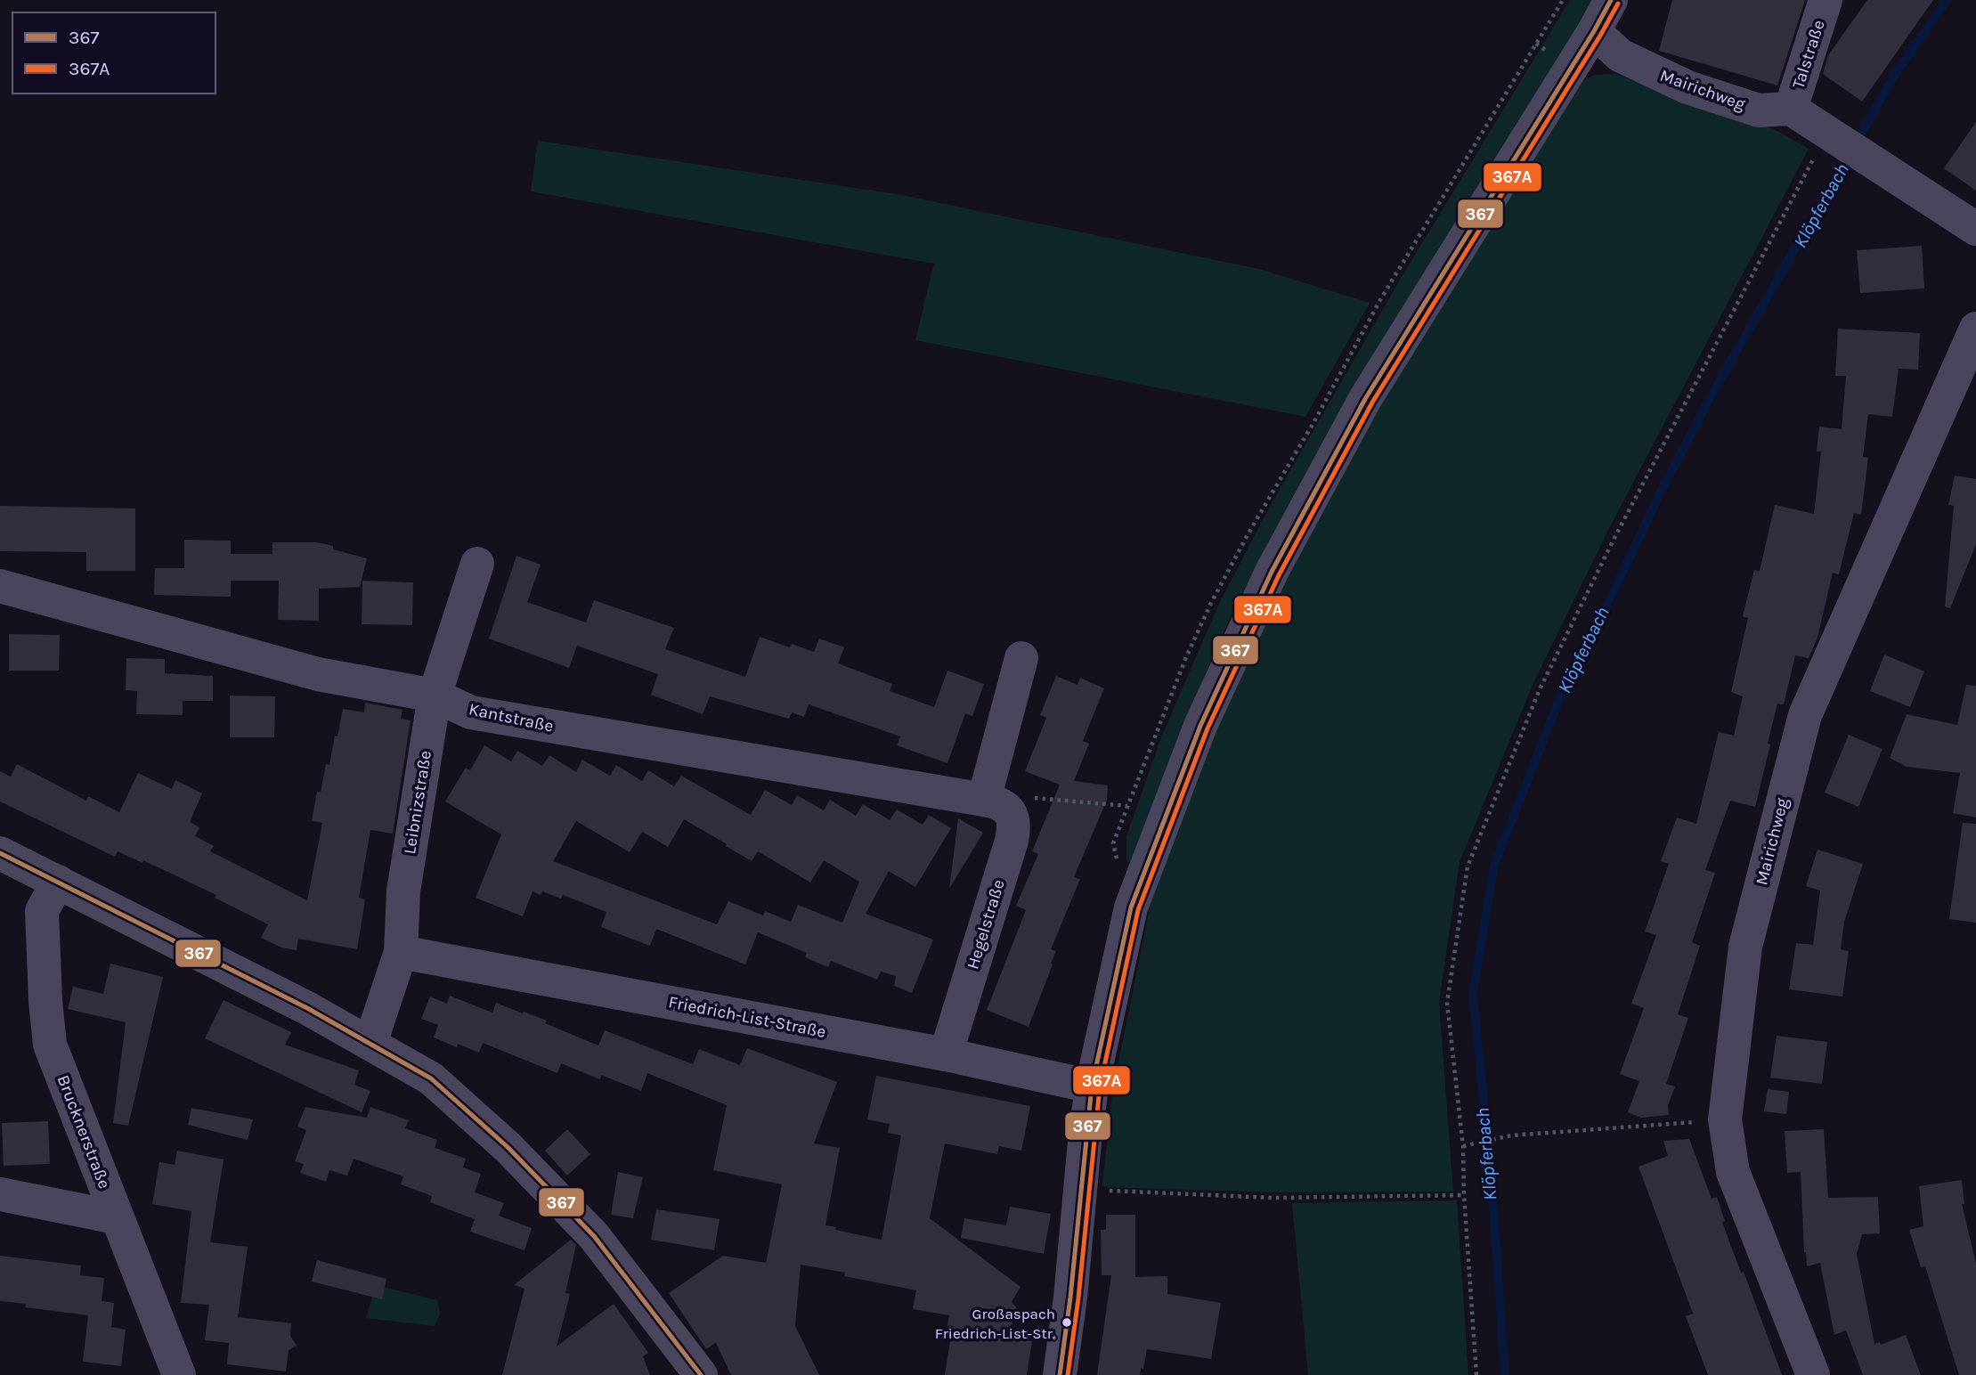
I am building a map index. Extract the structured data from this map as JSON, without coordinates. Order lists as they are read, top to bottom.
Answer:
{
  "streets": {
    "street": [
      "Talstraße",
      "Mairichweg",
      "Kantstraße",
      "Leibnizstraße",
      "Hegelstraße",
      "Friedrich-List-Straße",
      "Brucknerstraße"
    ]
  },
  "crossings": [
    ["Talstraße", "Mairichweg"],
    ["Kantstraße", "Leibnizstraße"],
    ["Kantstraße", "Hegelstraße"],
    ["Leibnizstraße", "Friedrich-List-Straße"],
    ["Hegelstraße", "Friedrich-List-Straße"]
  ],
  "water": ["Klöpferbach"],
  "places": ["Großaspach Friedrich-List-Str."],
  "lines": ["transit line 367", "transit line 367A"],
  "legend": ["367", "367A"]
}
